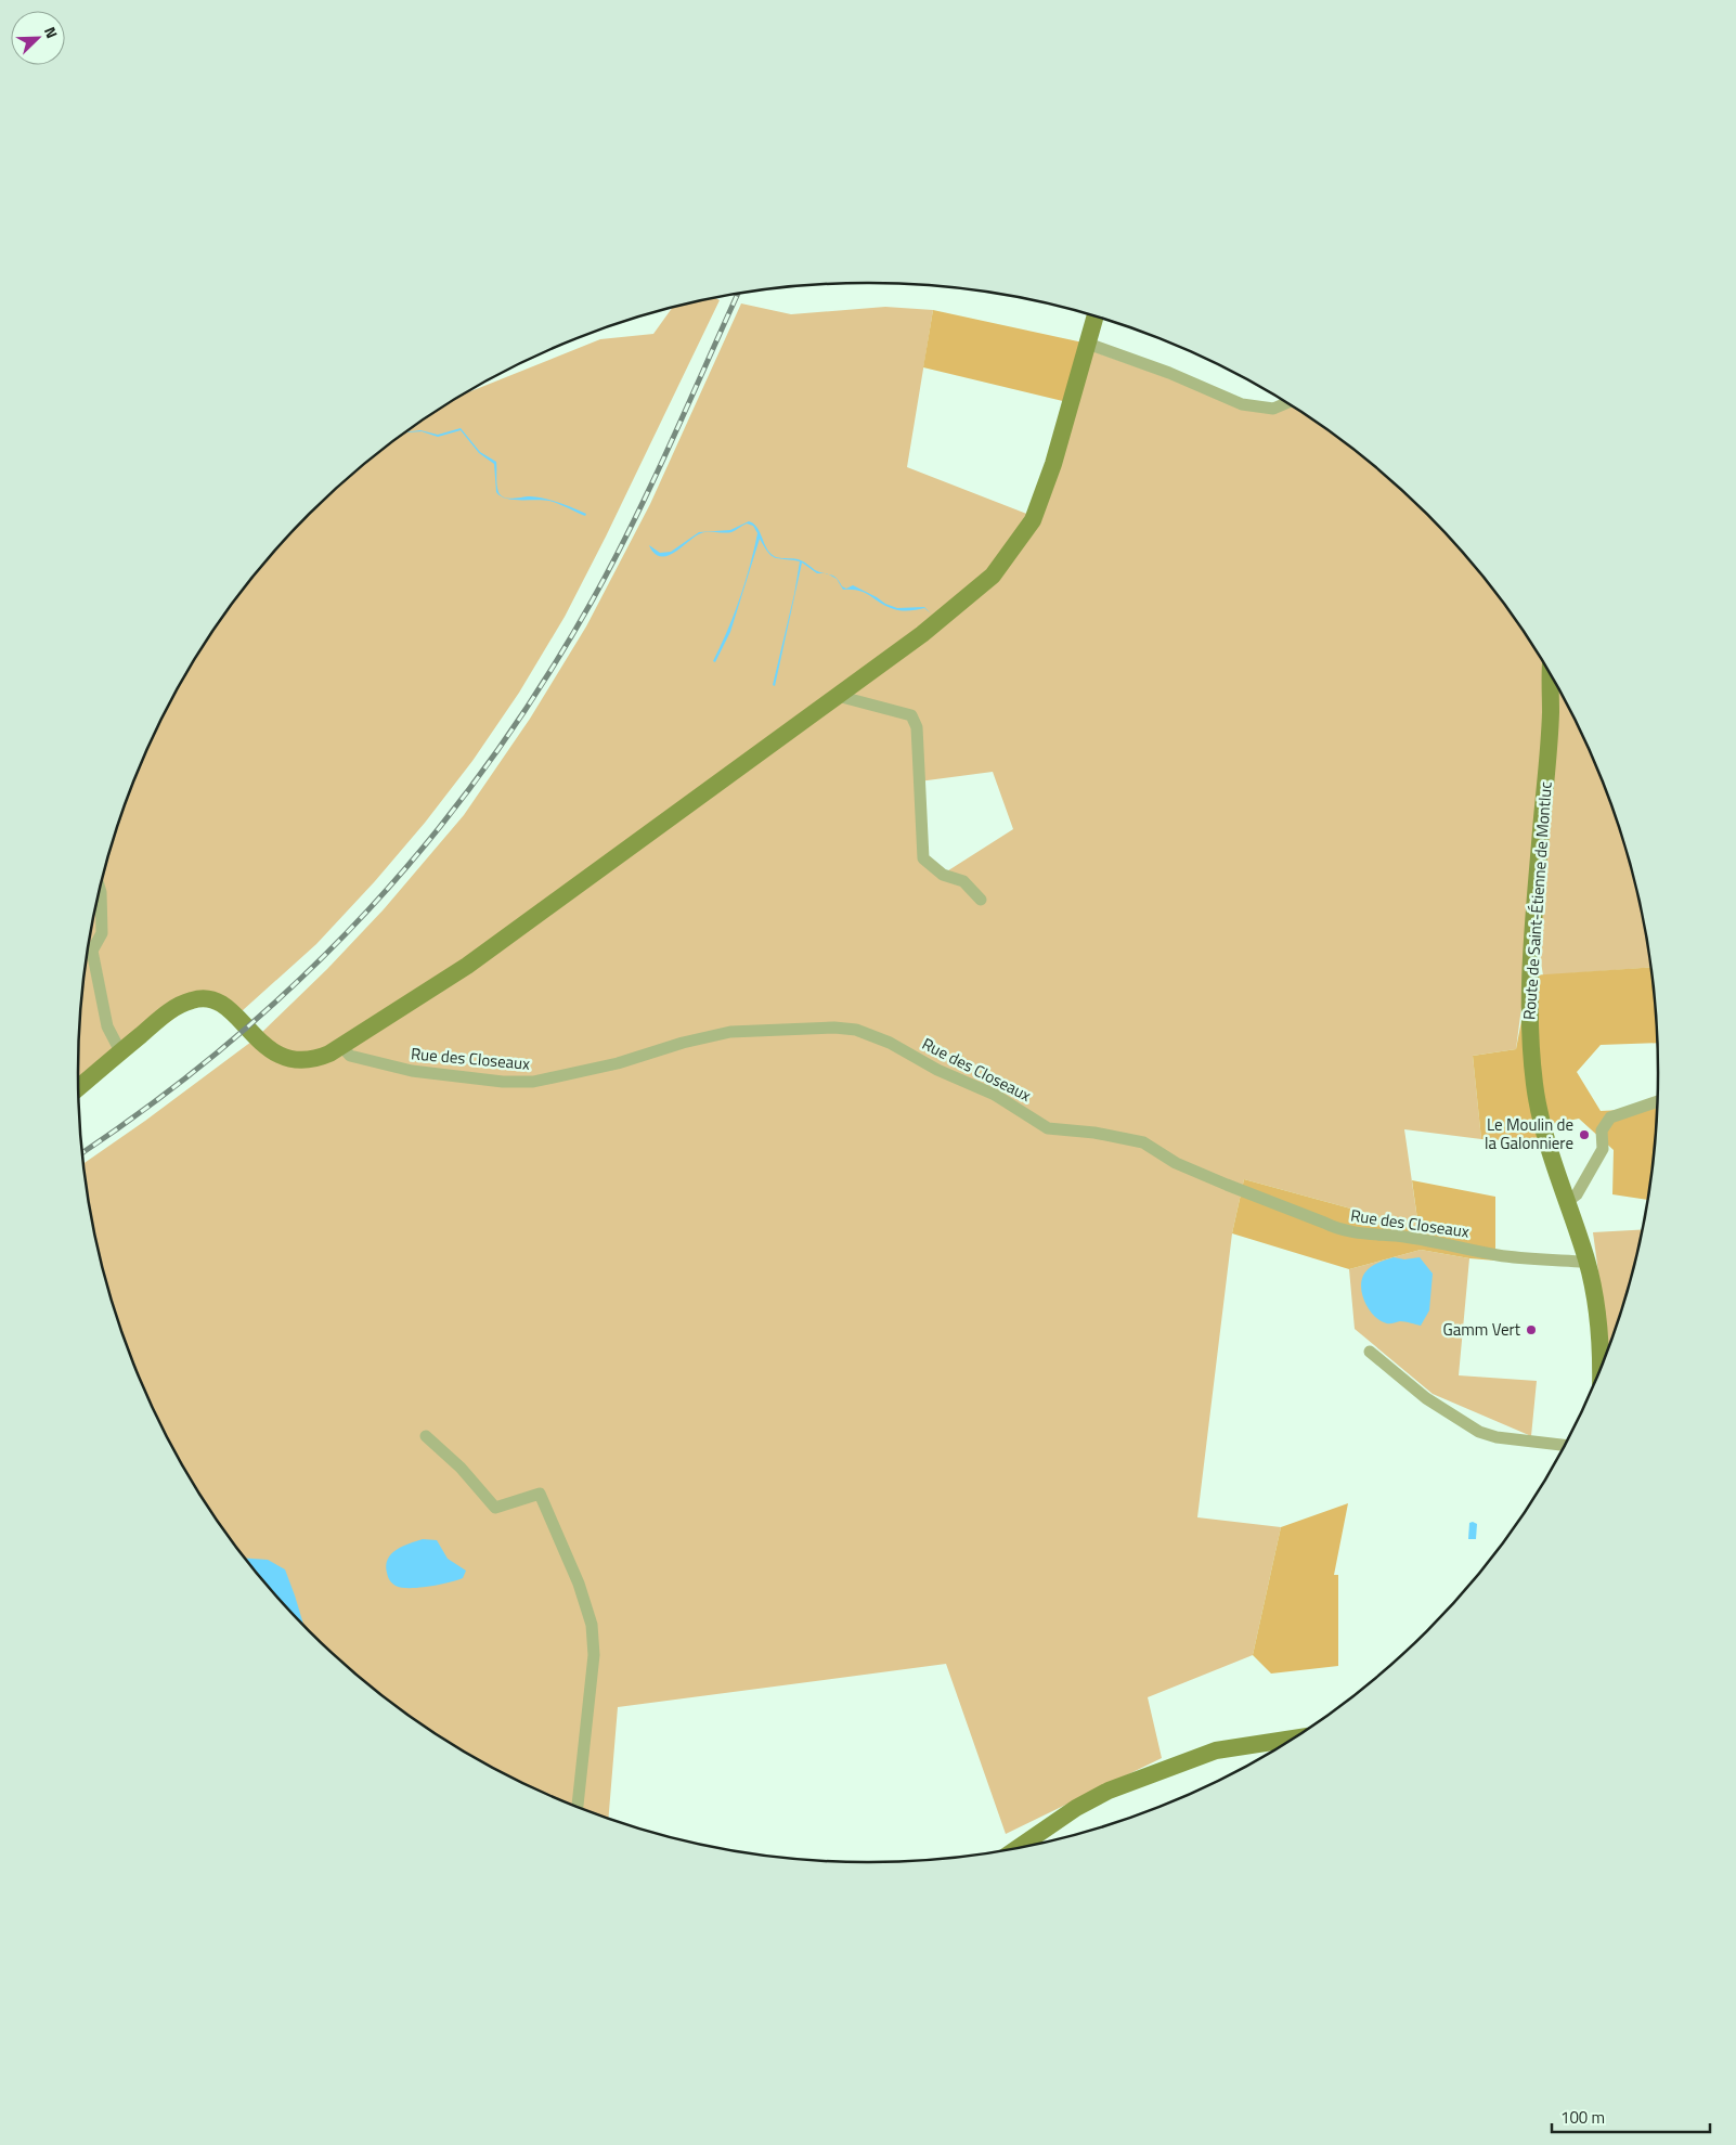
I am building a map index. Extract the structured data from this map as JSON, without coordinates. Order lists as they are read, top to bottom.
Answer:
{
  "streets": {
    "main road": ["Route de Saint-Étienne de Montluc"],
    "street": ["Rue des Closeaux"]
  },
  "crossings": [
    ["Route de Saint-Étienne de Montluc", "Rue des Closeaux"]
  ],
  "places": ["Le Moulin de la Galonniere", "Gamm Vert"],
  "scale_bar": "100 m",
  "north": "top right"
}
